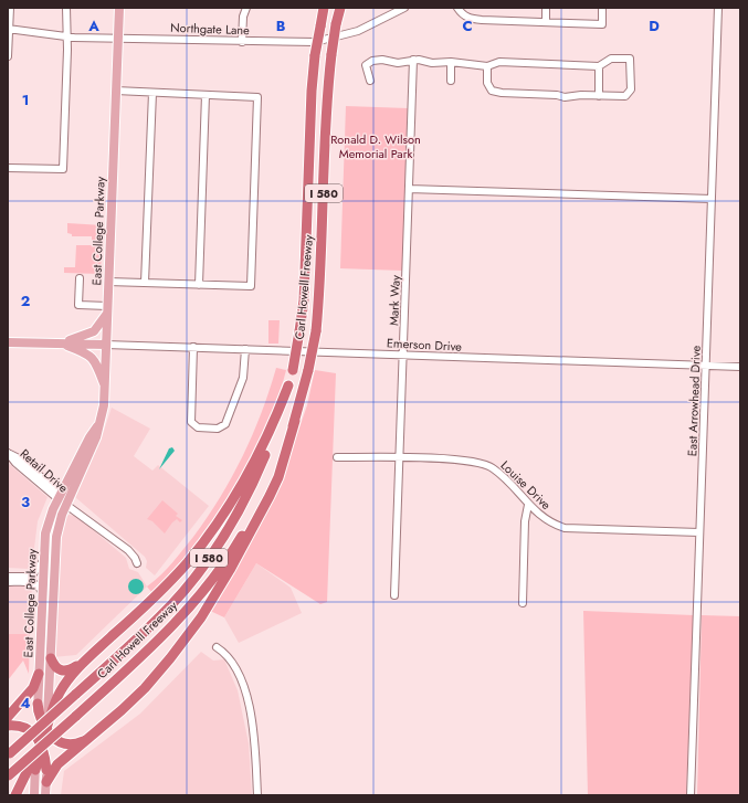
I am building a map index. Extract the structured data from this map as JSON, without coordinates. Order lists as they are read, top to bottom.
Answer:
{
  "streets": {
    "highway": ["I 580", "Carl Howell Freeway"],
    "main road": ["East College Parkway"],
    "street": [
      "Northgate Lane",
      "Mark Way",
      "Emerson Drive",
      "East Arrowhead Drive",
      "Retail Drive",
      "Louise Drive"
    ]
  },
  "crossings": [
    ["Northgate Lane", "East College Parkway"],
    ["East College Parkway", "Emerson Drive"],
    ["East College Parkway", "Retail Drive"],
    ["Mark Way", "Emerson Drive"],
    ["Mark Way", "Louise Drive"],
    ["Emerson Drive", "East Arrowhead Drive"],
    ["East Arrowhead Drive", "Louise Drive"]
  ],
  "parks": ["Ronald D. Wilson Memorial Park"],
  "grid": {
    "columns": [
      "A",
      "B",
      "C",
      "D"
    ],
    "rows": [
      "1",
      "2",
      "3",
      "4"
    ]
  }
}
